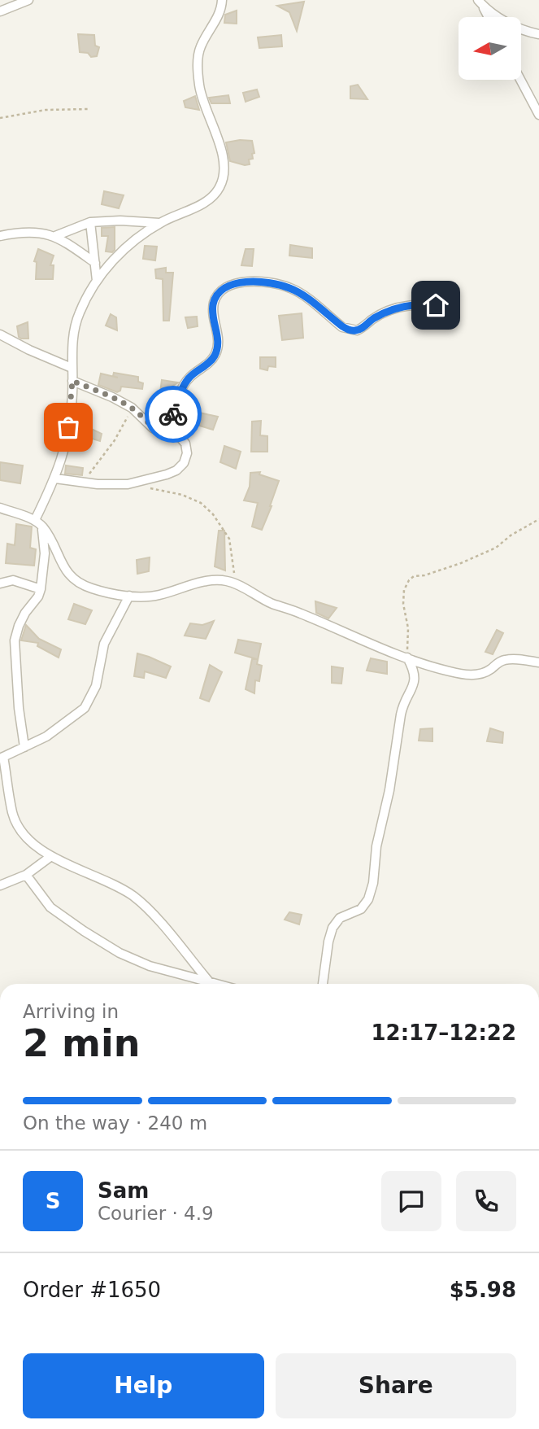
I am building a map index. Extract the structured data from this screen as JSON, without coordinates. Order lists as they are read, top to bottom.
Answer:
{
  "north": "left",
  "page": {
    "heading": ["2 min", "Arriving in", "12:17–12:22"],
    "panel": [
      "Sam",
      "Courier · 4.9",
      "Order #1650",
      "$5.98"
    ],
    "bar": "On the way · 240 m",
    "round": "S",
    "buttons": ["Help", "Share"]
  }
}
